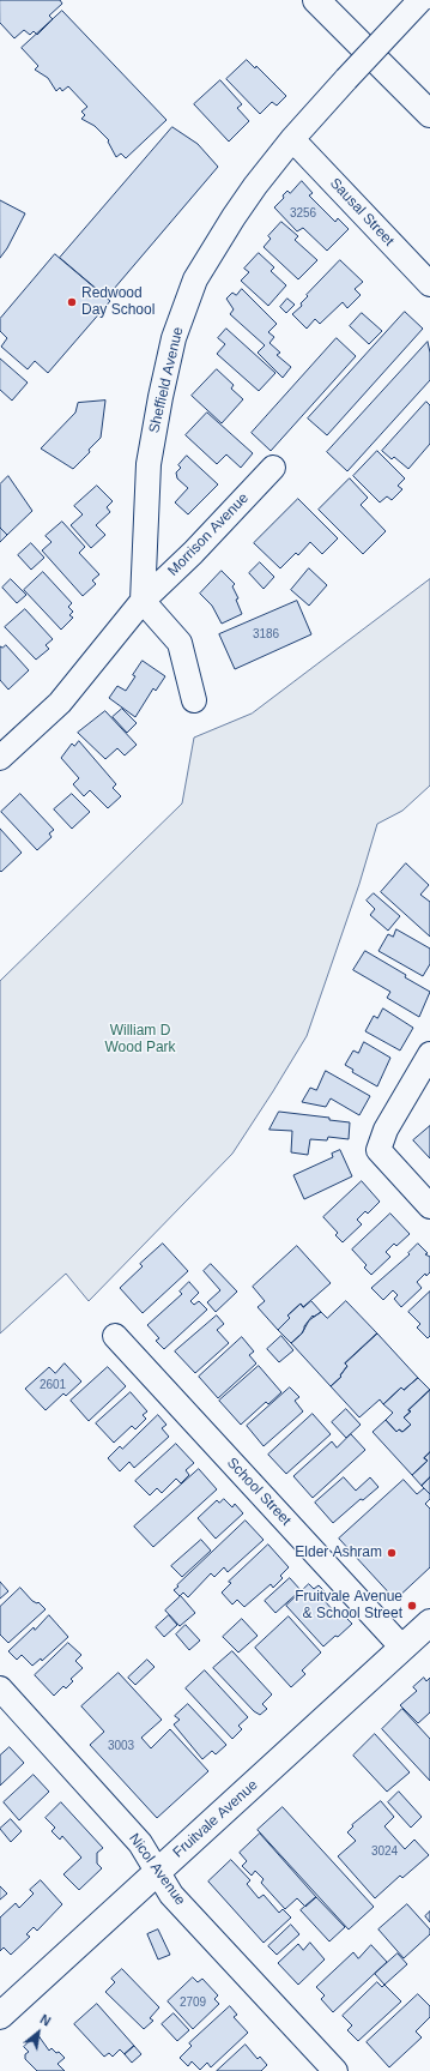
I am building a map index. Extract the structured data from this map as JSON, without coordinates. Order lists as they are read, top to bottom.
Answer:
{
  "streets": {
    "main road": ["Fruitvale Avenue"],
    "street": [
      "Sausal Street",
      "Sheffield Avenue",
      "Morrison Avenue",
      "School Street",
      "Nicol Avenue"
    ]
  },
  "crossings": [
    ["Sausal Street", "Sheffield Avenue"],
    ["Sheffield Avenue", "Morrison Avenue"],
    ["School Street", "Fruitvale Avenue"],
    ["Fruitvale Avenue", "Nicol Avenue"]
  ],
  "parks": ["William D Wood Park"],
  "places": ["Redwood Day School", "Elder Ashram", "Fruitvale Avenue & School Street"],
  "house_numbers": [
    "3256",
    "3186",
    "2601",
    "3003",
    "3024",
    "2709"
  ],
  "north": "top right"
}
